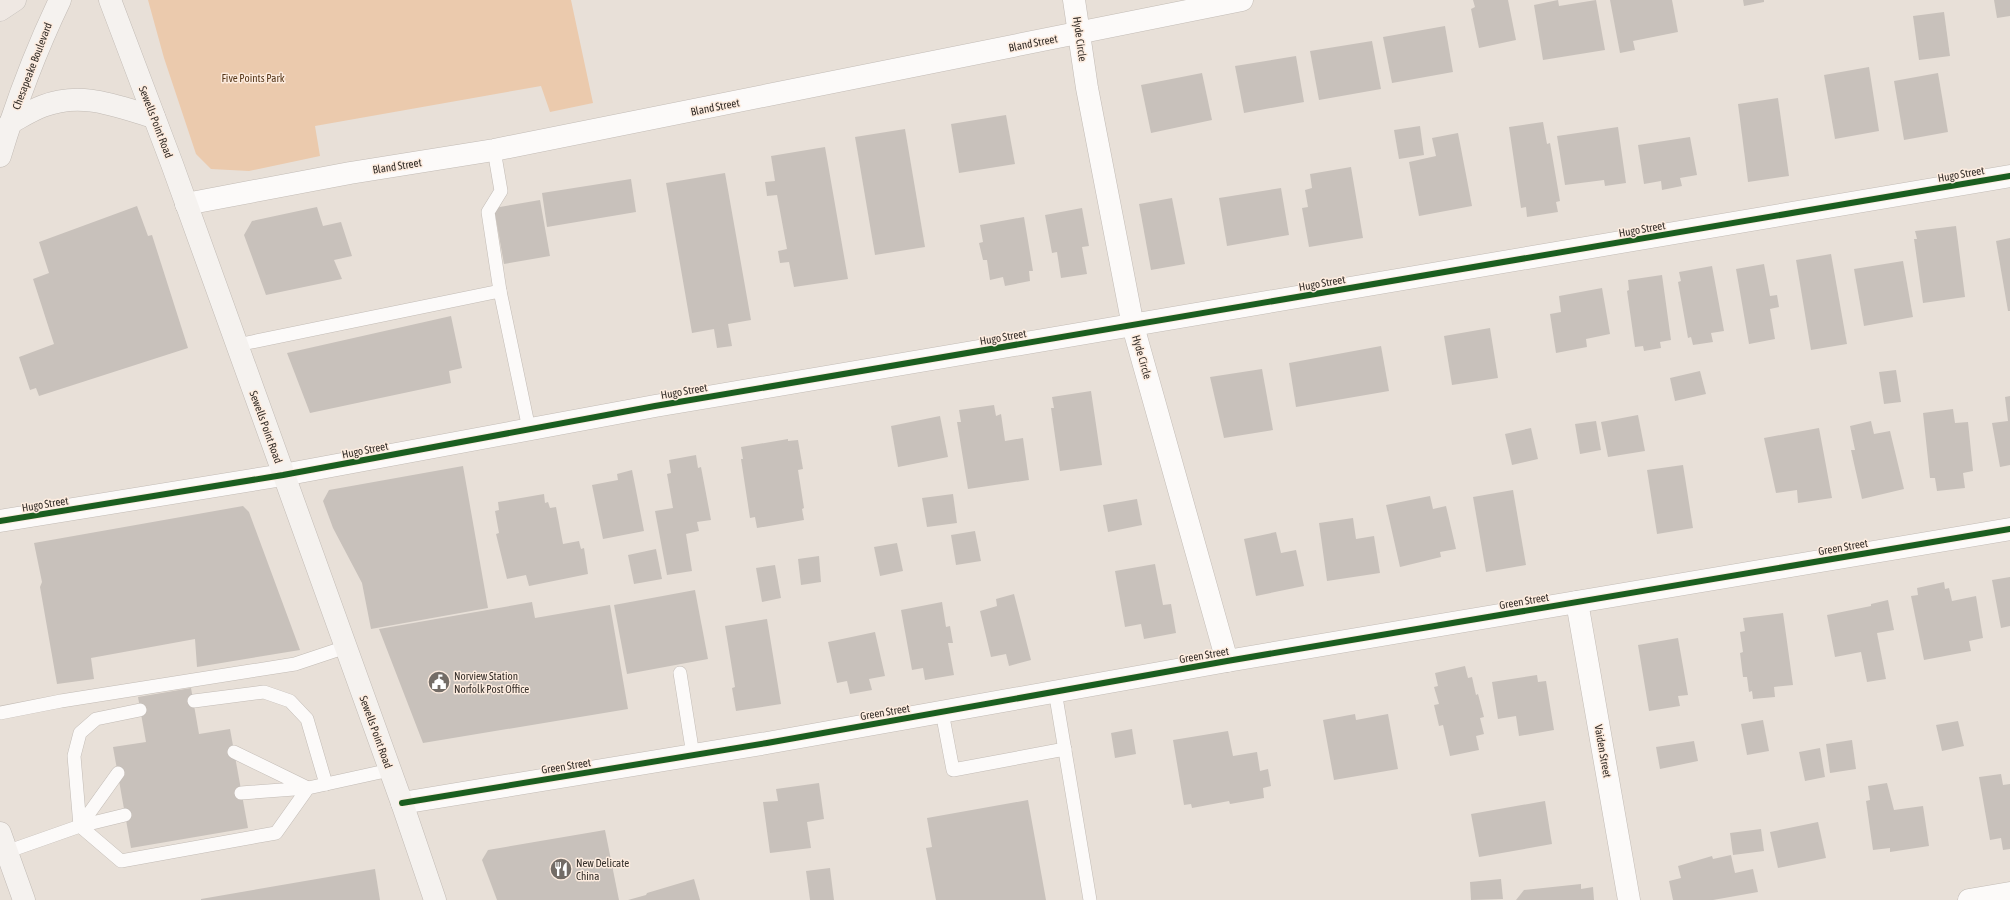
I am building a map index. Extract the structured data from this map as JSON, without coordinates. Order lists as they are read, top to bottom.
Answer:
{
  "streets": {
    "main road": ["Chesapeake Boulevard", "Sewells Point Road"],
    "street": [
      "Hyde Circle",
      "Bland Street",
      "Hugo Street",
      "Green Street",
      "Vaiden Street"
    ]
  },
  "crossings": [
    ["Hyde Circle", "Bland Street"],
    ["Hyde Circle", "Hugo Street"],
    ["Hyde Circle", "Green Street"],
    ["Bland Street", "Sewells Point Road"],
    ["Sewells Point Road", "Hugo Street"],
    ["Sewells Point Road", "Green Street"],
    ["Green Street", "Vaiden Street"]
  ],
  "parks": ["Five Points Park"],
  "places": {
    "public building": ["Norview Station Norfolk Post Office"],
    "restaurant": ["New Delicate China"]
  }
}
